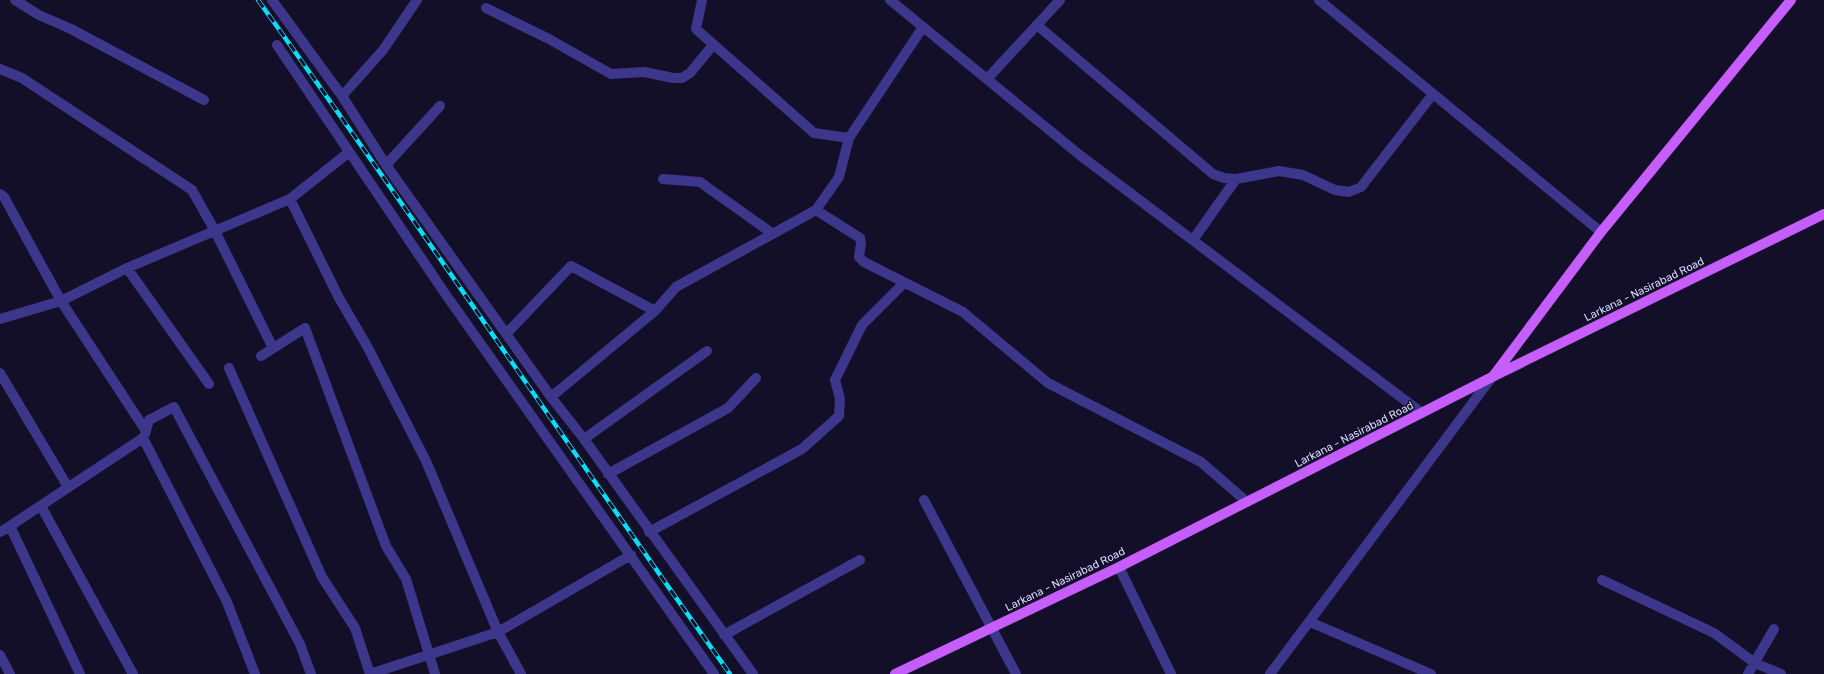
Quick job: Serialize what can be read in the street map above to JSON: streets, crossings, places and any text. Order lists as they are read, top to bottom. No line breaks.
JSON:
{"streets":{"main road":["Larkana - Nasirabad Road"]}}
